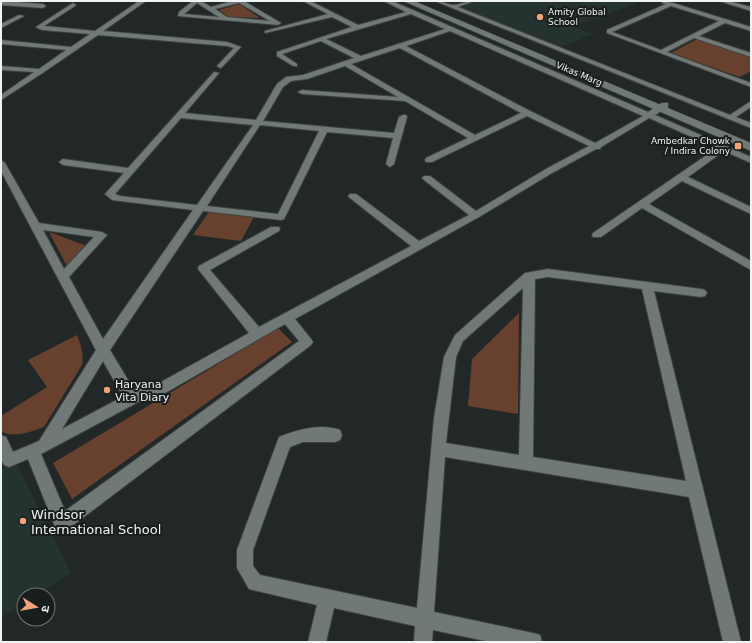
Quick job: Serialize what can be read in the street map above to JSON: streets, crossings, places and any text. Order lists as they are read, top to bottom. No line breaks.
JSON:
{"streets":{"main road":["Vikas Marg"]},"places":{"other":["Amity Global School","Haryana Vita Diary","Windsor International School"],"transit":["Ambedkar Chowk / Indira Colony"]},"north":"right"}
